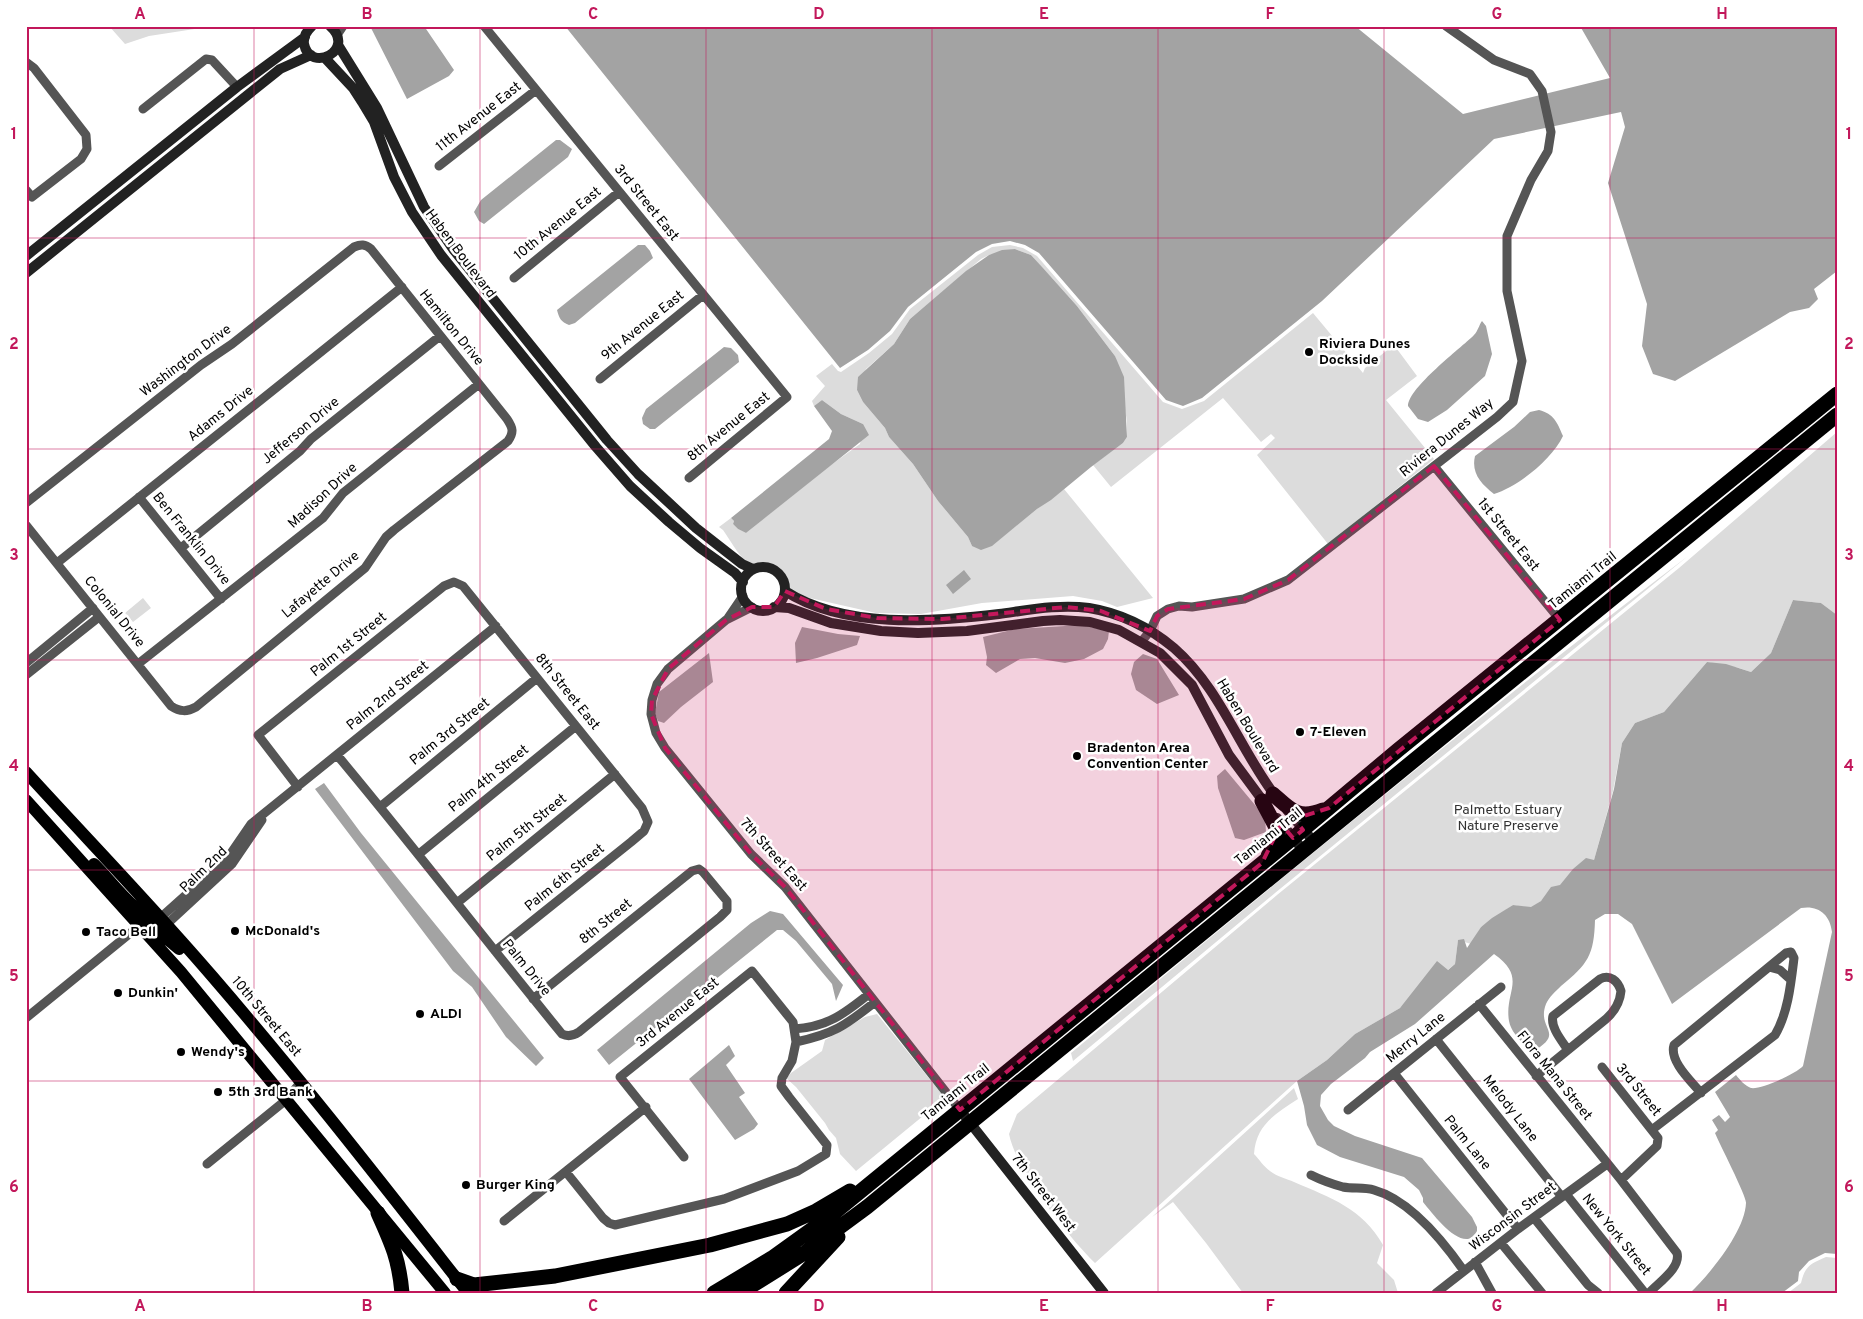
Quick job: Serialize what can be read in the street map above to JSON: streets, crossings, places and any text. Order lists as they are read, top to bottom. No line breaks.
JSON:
{"streets":{"highway":["Tamiami Trail"],"main road":["10th Street East"],"street":["11th Avenue East","3rd Street East","10th Avenue East","Haben Boulevard","9th Avenue East","Hamilton Drive","Washington Drive","Adams Drive","8th Avenue East","Jefferson Drive","Riviera Dunes Way","Madison Drive","1st Street East","Ben Franklin Drive","Lafayette Drive","Colonial Drive","Palm 1st Street","8th Street East","Palm 2nd Street","Palm 3rd Street","Palm 4th Street","Palm 5th Street","7th Street East","Palm 2nd","Palm 6th Street","8th Street","Palm Drive","3rd Avenue East","Merry Lane","Flora Mana Street","3rd Street","Melody Lane","Palm Lane","7th Street West","Wisconsin Street","New York Street"]},"crossings":[["11th Avenue East","3rd Street East"],["3rd Street East","10th Avenue East"],["3rd Street East","9th Avenue East"],["3rd Street East","8th Avenue East"],["Haben Boulevard","Riviera Dunes Way"],["Haben Boulevard","Tamiami Trail"],["Haben Boulevard","7th Street East"],["Hamilton Drive","Washington Drive"],["Hamilton Drive","Adams Drive"],["Hamilton Drive","Jefferson Drive"],["Hamilton Drive","Madison Drive"],["Hamilton Drive","Lafayette Drive"],["Adams Drive","Ben Franklin Drive"],["Adams Drive","Colonial Drive"],["Jefferson Drive","Ben Franklin Drive"],["Riviera Dunes Way","1st Street East"],["Madison Drive","Ben Franklin Drive"],["Madison Drive","Colonial Drive"],["1st Street East","Tamiami Trail"],["Tamiami Trail","7th Street East"],["Tamiami Trail","7th Street West"],["Lafayette Drive","Colonial Drive"],["Palm 1st Street","8th Street East"],["Palm 1st Street","Palm 2nd Street"],["Palm 1st Street","Palm 2nd"],["8th Street East","Palm 2nd Street"],["8th Street East","Palm 3rd Street"],["8th Street East","Palm 4th Street"],["8th Street East","Palm 5th Street"],["8th Street East","Palm 6th Street"],["Palm 2nd Street","Palm 2nd"],["Palm 2nd Street","Palm Drive"],["Palm 3rd Street","Palm Drive"],["Palm 4th Street","Palm Drive"],["Palm 5th Street","Palm Drive"],["7th Street East","7th Street West"],["Palm 2nd","10th Street East"],["Palm 6th Street","Palm Drive"],["8th Street","Palm Drive"],["Merry Lane","Flora Mana Street"],["Merry Lane","Melody Lane"],["Merry Lane","Palm Lane"],["Flora Mana Street","Wisconsin Street"],["Melody Lane","Wisconsin Street"],["Melody Lane","New York Street"],["Palm Lane","Wisconsin Street"],["Wisconsin Street","New York Street"]],"parks":["Palmetto Estuary Nature Preserve"],"places":["Riviera Dunes Dockside","7-Eleven","Bradenton Area Convention Center","McDonald's","Taco Bell","Dunkin'","ALDI","Wendy's","5th 3rd Bank","Burger King"],"grid":{"columns":["A","B","C","D","E","F","G","H"],"rows":["1","2","3","4","5","6"]}}
